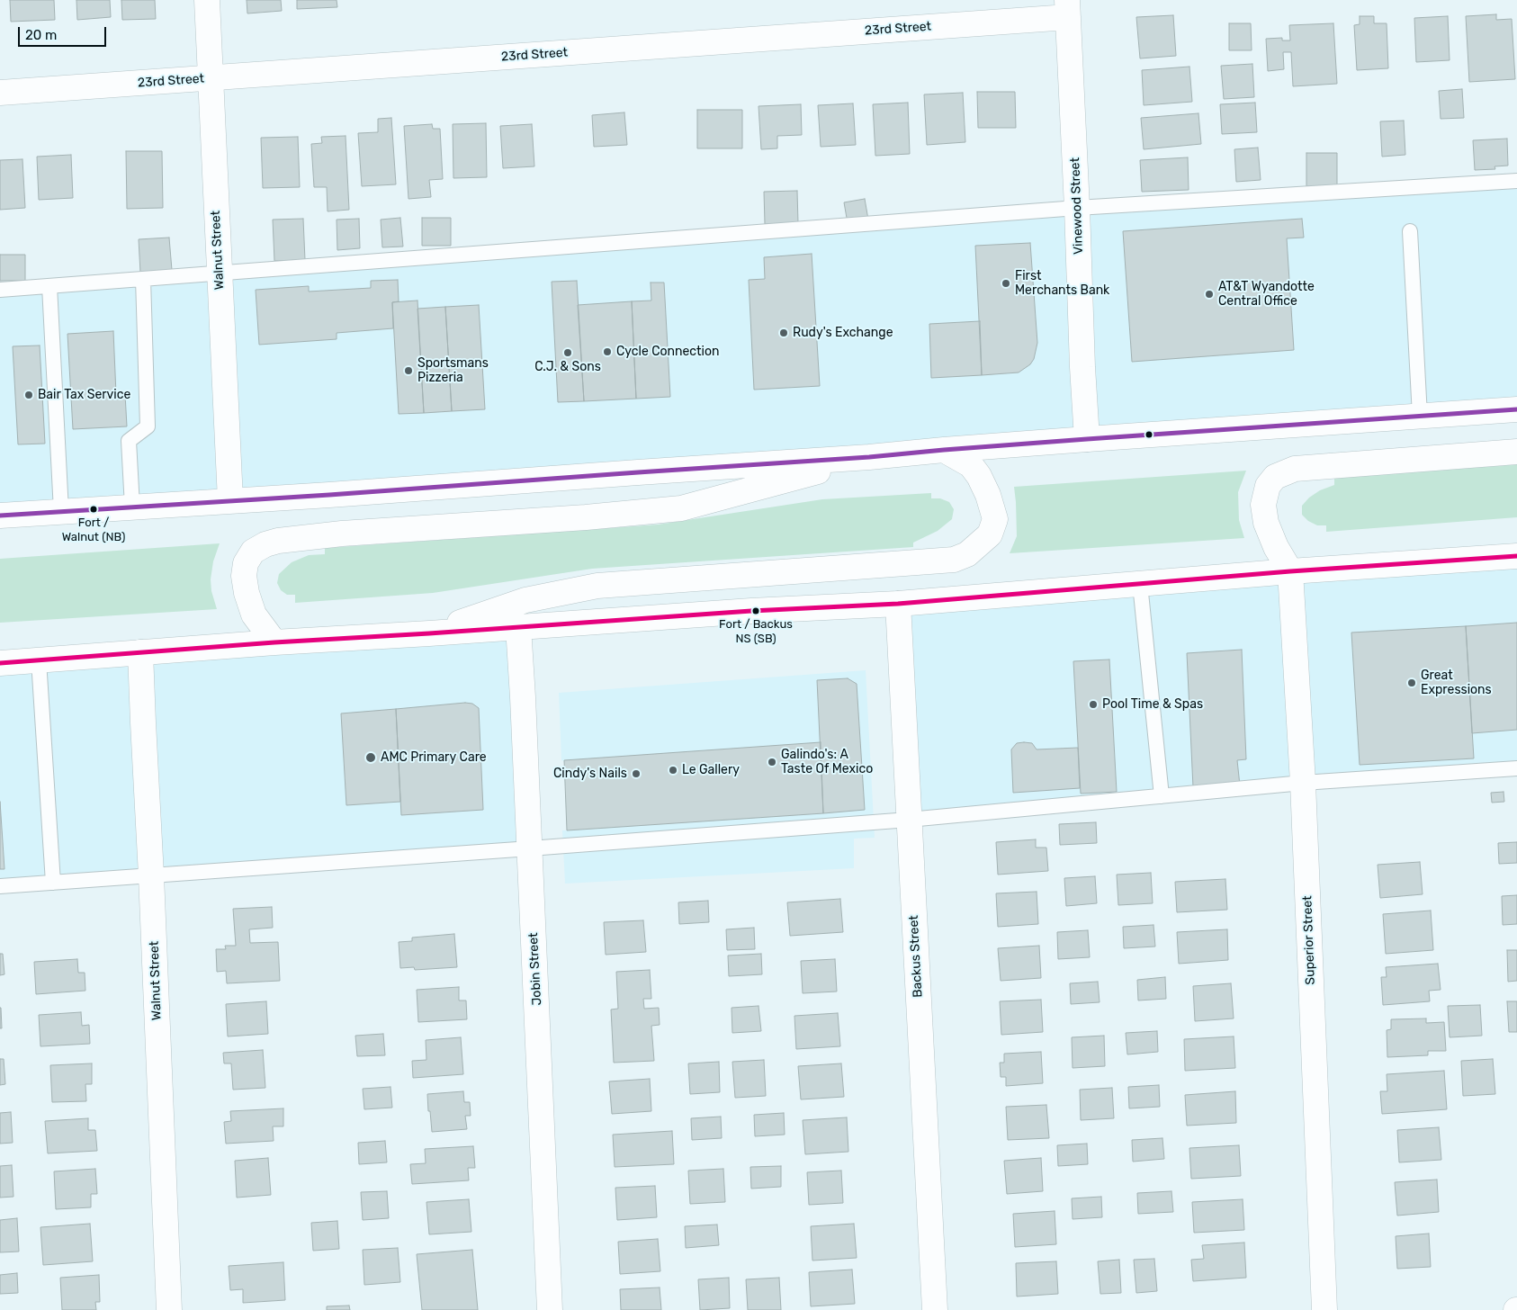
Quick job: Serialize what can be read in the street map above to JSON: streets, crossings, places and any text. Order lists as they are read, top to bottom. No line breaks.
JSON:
{"streets":{"main road":["23rd Street","Vinewood Street","Walnut Street","Superior Street","Backus Street","Jobin Street"]},"crossings":[["23rd Street","Vinewood Street"],["23rd Street","Walnut Street"]],"places":["First Merchants Bank","AT&T Wyandotte Central Office","Rudy's Exchange","Cycle Connection","C.J. & Sons","Sportsmans Pizzeria","Bair Tax Service","Fort / Walnut (NB)","Fort / Backus NS (SB)","Great Expressions","Pool Time & Spas","AMC Primary Care","Galindo's: A Taste Of Mexico","Le Gallery","Cindy's Nails"],"scale_bar":"20 m"}
